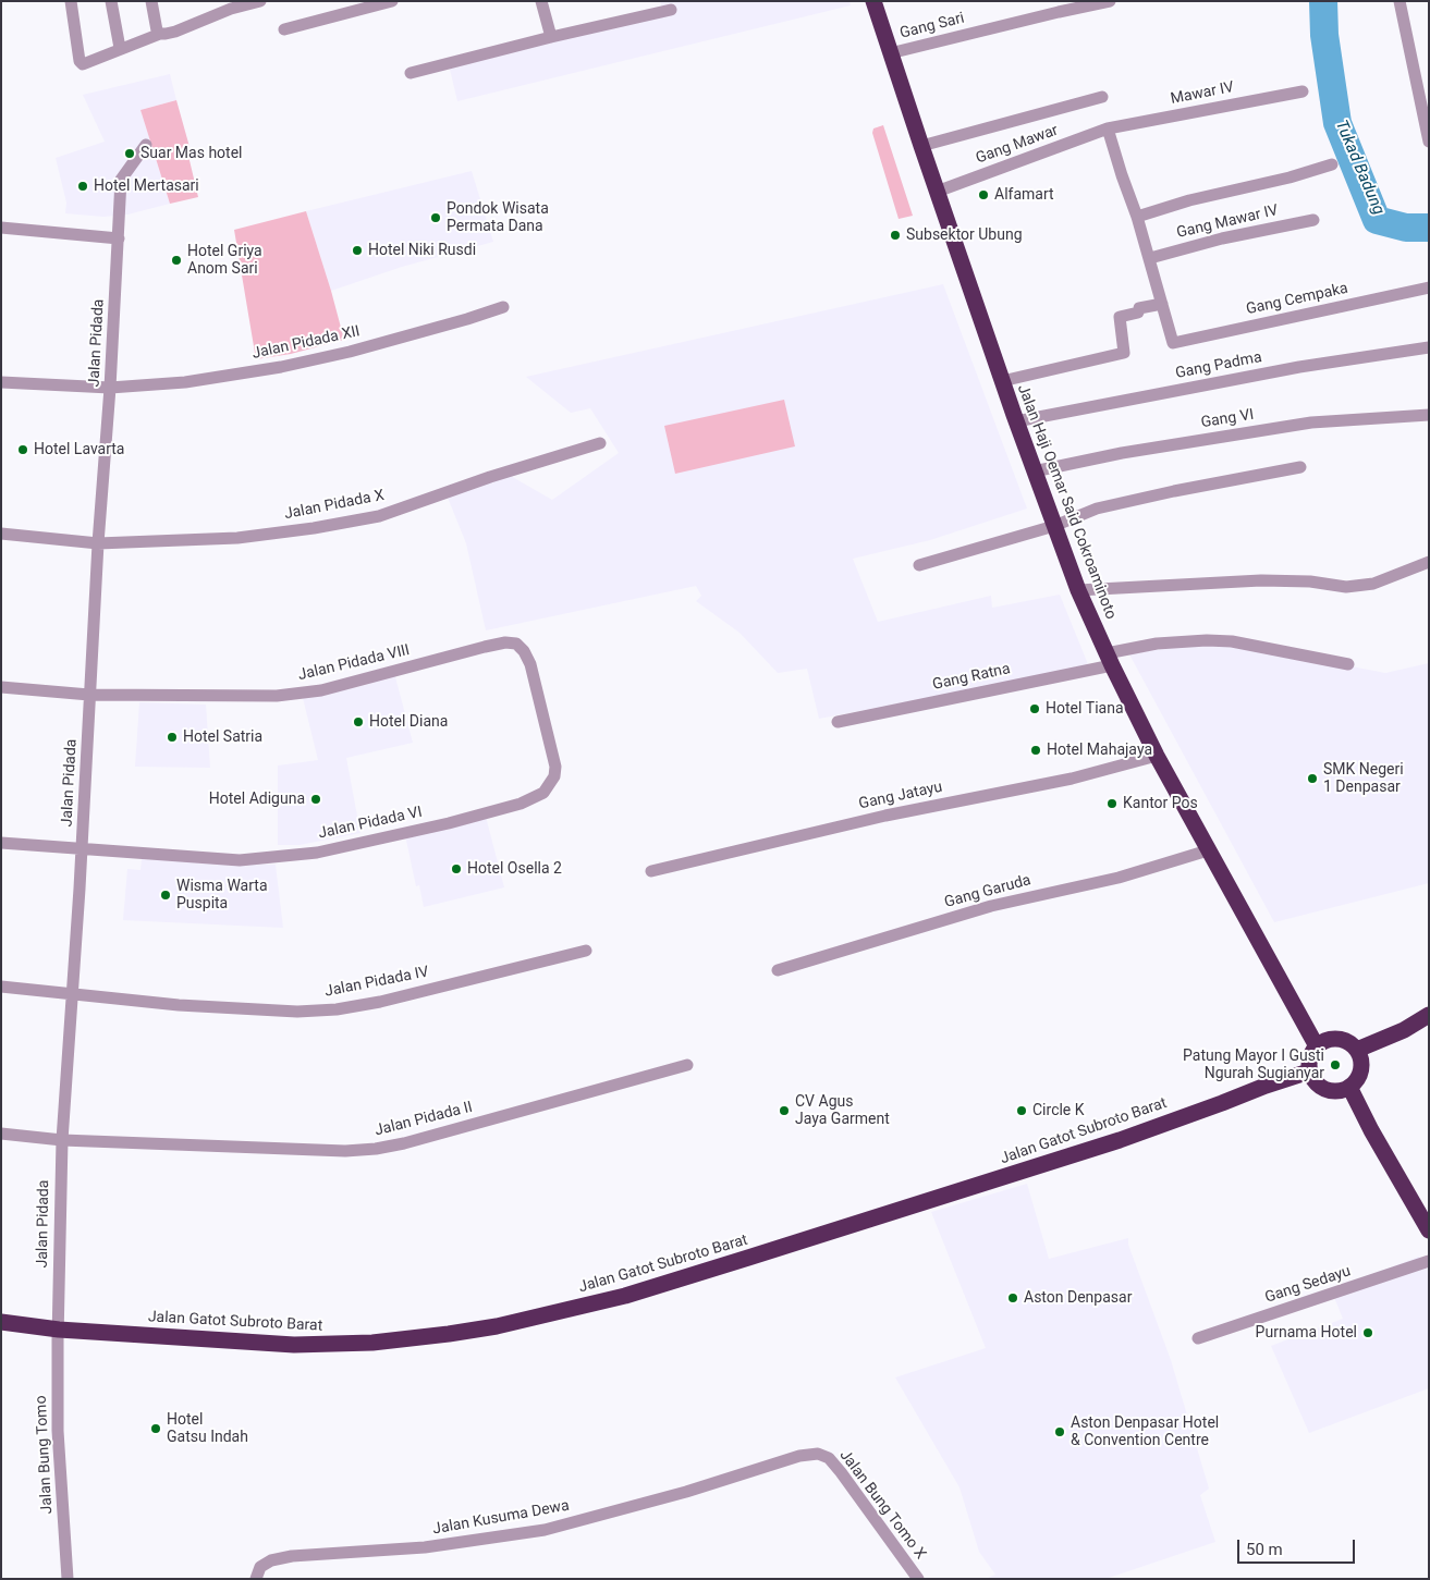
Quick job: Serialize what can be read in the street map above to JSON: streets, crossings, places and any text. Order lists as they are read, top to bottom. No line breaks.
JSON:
{"streets":{"highway":["Jalan Haji Oemar Said Cokroaminoto","Jalan Gatot Subroto Barat"],"street":["Gang Sari","Mawar IV","Gang Mawar","Gang Mawar IV","Gang Cempaka","Jalan Pidada","Jalan Pidada XII","Gang Padma","Gang VI","Jalan Pidada X","Jalan Pidada VIII","Gang Ratna","Gang Jatayu","Jalan Pidada VI","Gang Garuda","Jalan Pidada IV","Jalan Pidada II","Gang Sedayu","Jalan Bung Tomo","Jalan Bung Tomo X","Jalan Kusuma Dewa"]},"crossings":[["Gang Sari","Jalan Haji Oemar Said Cokroaminoto"],["Mawar IV","Gang Mawar"],["Gang Mawar","Jalan Haji Oemar Said Cokroaminoto"],["Jalan Pidada","Jalan Pidada XII"],["Jalan Pidada","Jalan Pidada X"],["Jalan Pidada","Jalan Pidada VIII"],["Jalan Pidada","Jalan Pidada VI"],["Jalan Pidada","Jalan Pidada IV"],["Jalan Pidada","Jalan Pidada II"],["Jalan Pidada","Jalan Gatot Subroto Barat"],["Jalan Pidada","Jalan Bung Tomo"],["Gang Padma","Jalan Haji Oemar Said Cokroaminoto"],["Gang VI","Jalan Haji Oemar Said Cokroaminoto"],["Jalan Haji Oemar Said Cokroaminoto","Gang Ratna"],["Jalan Haji Oemar Said Cokroaminoto","Gang Jatayu"],["Jalan Haji Oemar Said Cokroaminoto","Gang Garuda"],["Jalan Haji Oemar Said Cokroaminoto","Jalan Gatot Subroto Barat"],["Jalan Pidada VIII","Jalan Pidada VI"],["Jalan Gatot Subroto Barat","Jalan Bung Tomo"],["Jalan Bung Tomo X","Jalan Kusuma Dewa"]],"water":["Tukad Badung"],"places":["Suar Mas hotel","Hotel Mertasari","Alfamart","Pondok Wisata Permata Dana","Subsektor Ubung","Hotel Niki Rusdi","Hotel Griya Anom Sari","Hotel Lavarta","Hotel Tiana","Hotel Diana","Hotel Satria","Hotel Mahajaya","SMK Negeri 1 Denpasar","Hotel Adiguna","Kantor Pos","Hotel Osella 2","Wisma Warta Puspita","Patung Mayor I Gusti Ngurah Sugianyar","CV Agus Jaya Garment","Circle K","Aston Denpasar","Purnama Hotel","Hotel Gatsu Indah","Aston Denpasar Hotel & Convention Centre"],"scale_bar":"50 m"}
